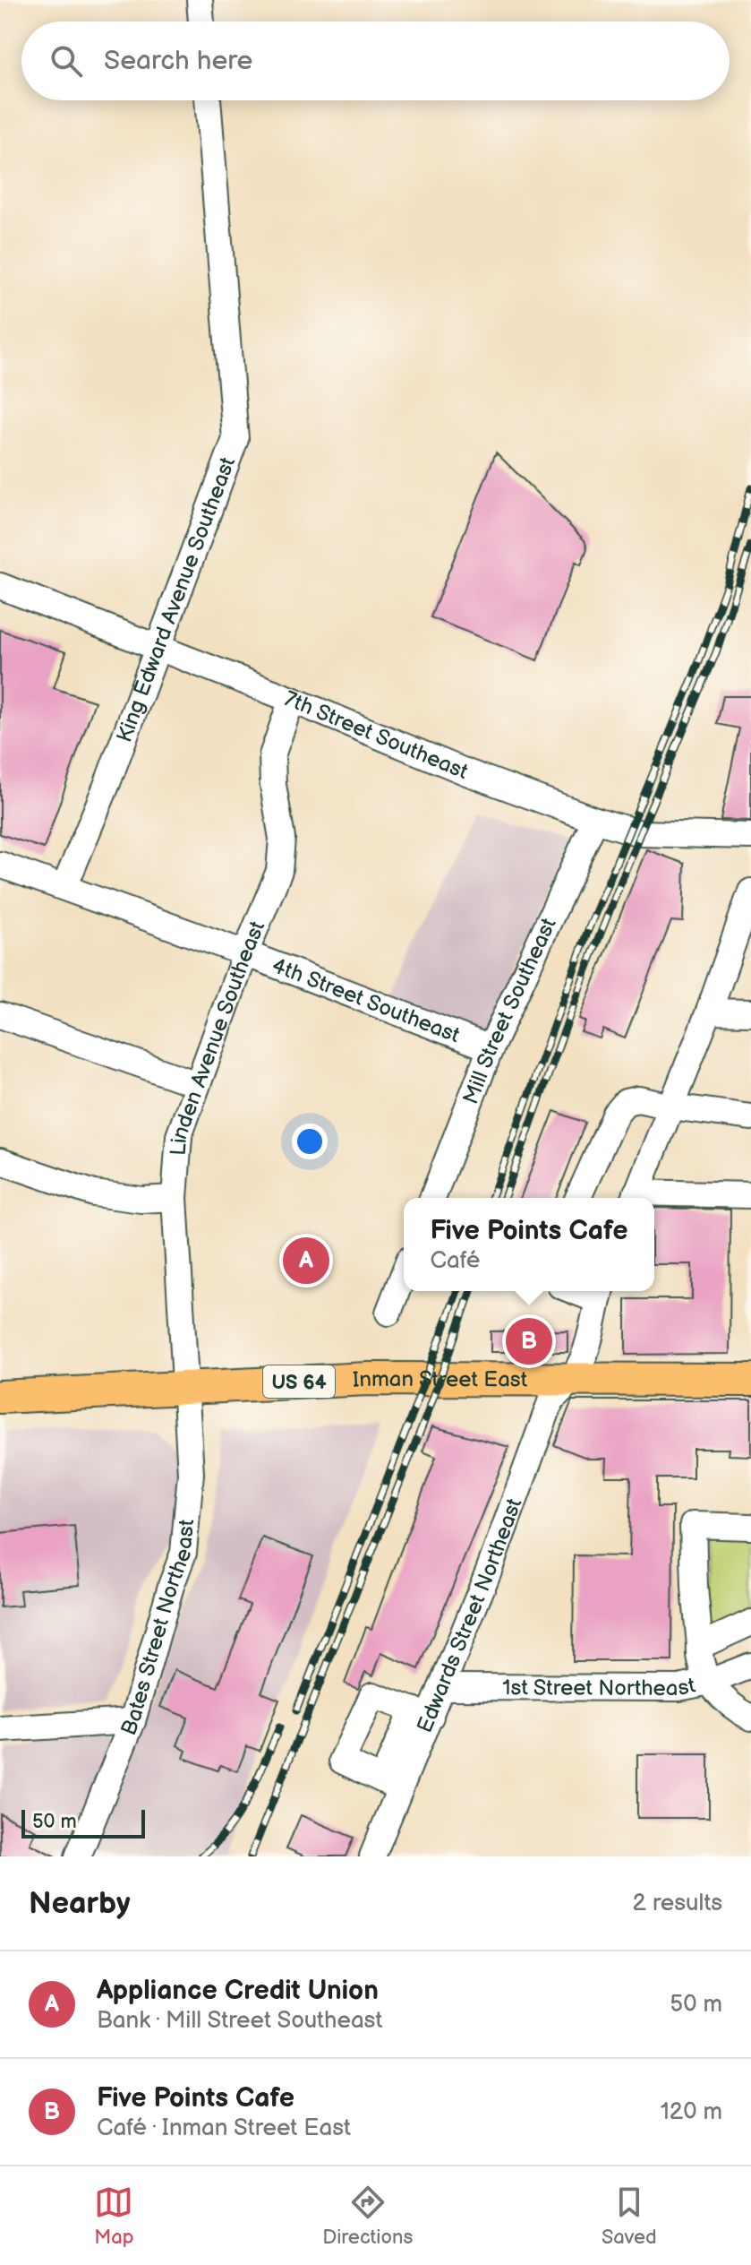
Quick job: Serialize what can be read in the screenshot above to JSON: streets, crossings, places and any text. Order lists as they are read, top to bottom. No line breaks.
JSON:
{"streets":{"main road":["Inman Street East","US 64"],"street":["King Edward Avenue Southeast","7th Street Southeast","4th Street Southeast","Mill Street Southeast","Linden Avenue Southeast","Edwards Street Northeast","Bates Street Northeast","1st Street Northeast"]},"crossings":[["King Edward Avenue Southeast","7th Street Southeast"],["King Edward Avenue Southeast","4th Street Southeast"],["7th Street Southeast","Mill Street Southeast"],["7th Street Southeast","Linden Avenue Southeast"],["4th Street Southeast","Mill Street Southeast"],["4th Street Southeast","Linden Avenue Southeast"],["Linden Avenue Southeast","Inman Street East"],["Linden Avenue Southeast","Bates Street Northeast"],["Inman Street East","Edwards Street Northeast"],["Inman Street East","Bates Street Northeast"],["Edwards Street Northeast","1st Street Northeast"]],"scale_bar":"50 m","page":{"search":"Search here","popup":["Five Points Cafe","Café"],"pins":["A","B"],"scale":"50 m","heading":["Nearby","2 results"],"list":[{"mark":"A","name":"Appliance Credit Union","note":"Bank · Mill Street Southeast","value":"50 m"},{"mark":"B","name":"Five Points Cafe","note":"Café · Inman Street East","value":"120 m"}],"nav":["Map","Directions","Saved"]}}
